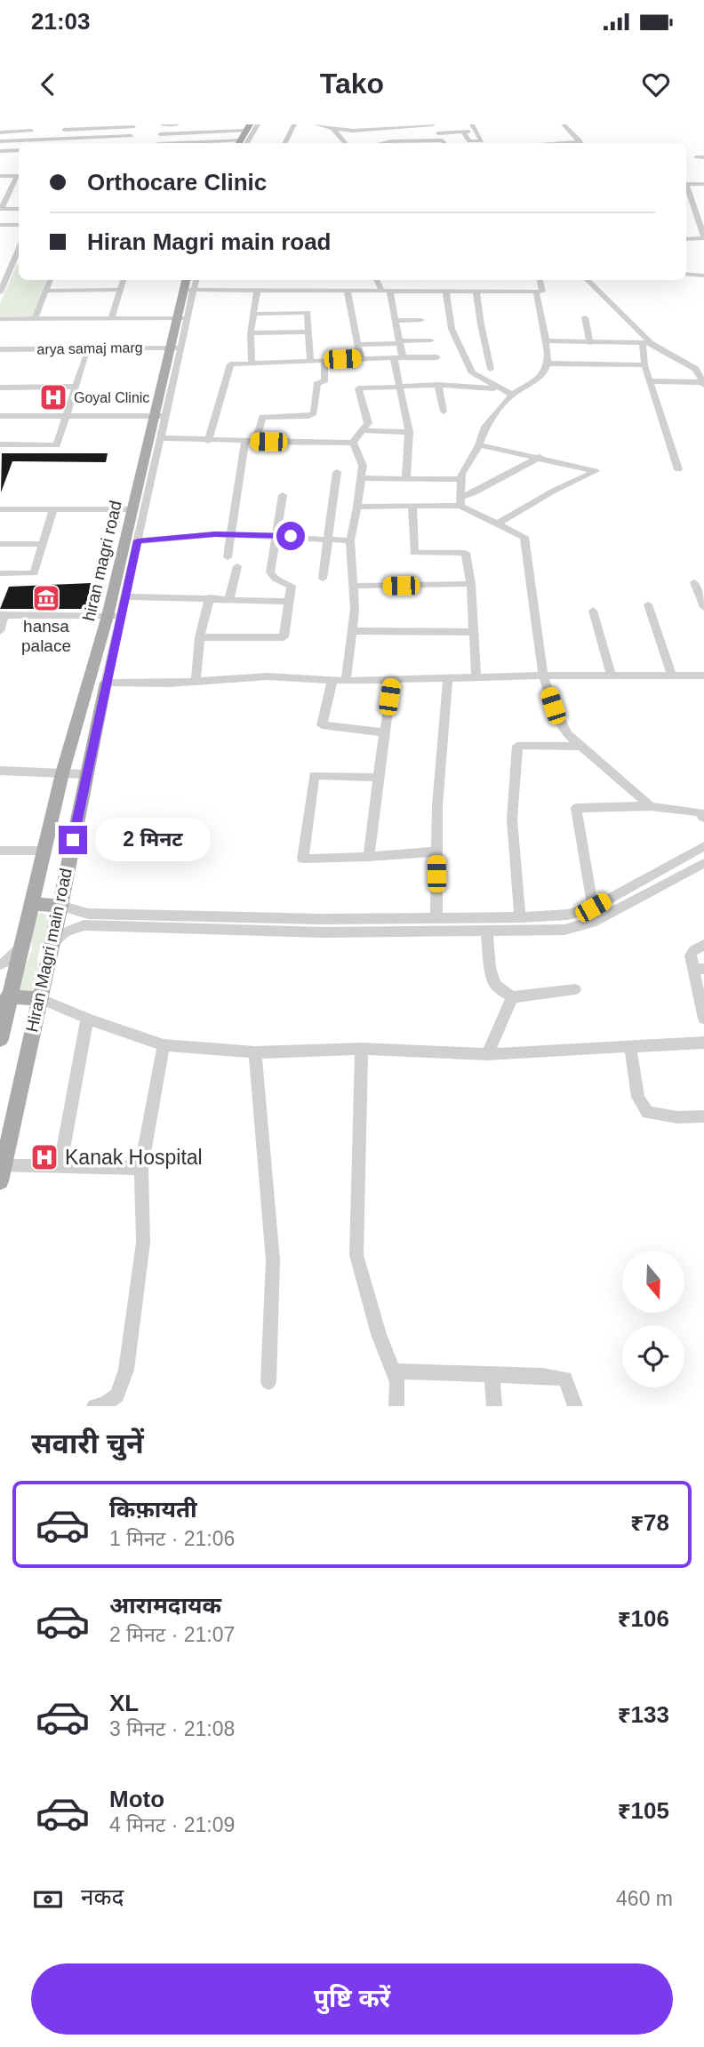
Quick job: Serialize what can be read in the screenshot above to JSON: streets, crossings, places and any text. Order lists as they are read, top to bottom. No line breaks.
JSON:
{"streets":{"main road":["hiran magri road","Hiran Magri main road"],"street":["arya samaj marg"]},"crossings":[["arya samaj marg","hiran magri road"],["hiran magri road","Hiran Magri main road"]],"places":{"hospital":["Goyal Clinic","Kanak Hospital"],"museum":["hansa palace"]},"north":"bottom","page":{"status":"21:03","header":"Tako","banner":["Orthocare Clinic","Hiran Magri main road"],"bubble":"2 मिनट","heading":"सवारी चुनें","list":[{"name":"किफ़ायती","note":"1 मिनट · 21:06","value":"₹78"},{"name":"आरामदायक","note":"2 मिनट · 21:07","value":"₹106"},{"name":"XL","note":"3 मिनट · 21:08","value":"₹133"},{"name":"Moto","note":"4 मिनट · 21:09","value":"₹105"}],"pay":["नकद","460 m"],"buttons":"पुष्टि करें"}}
